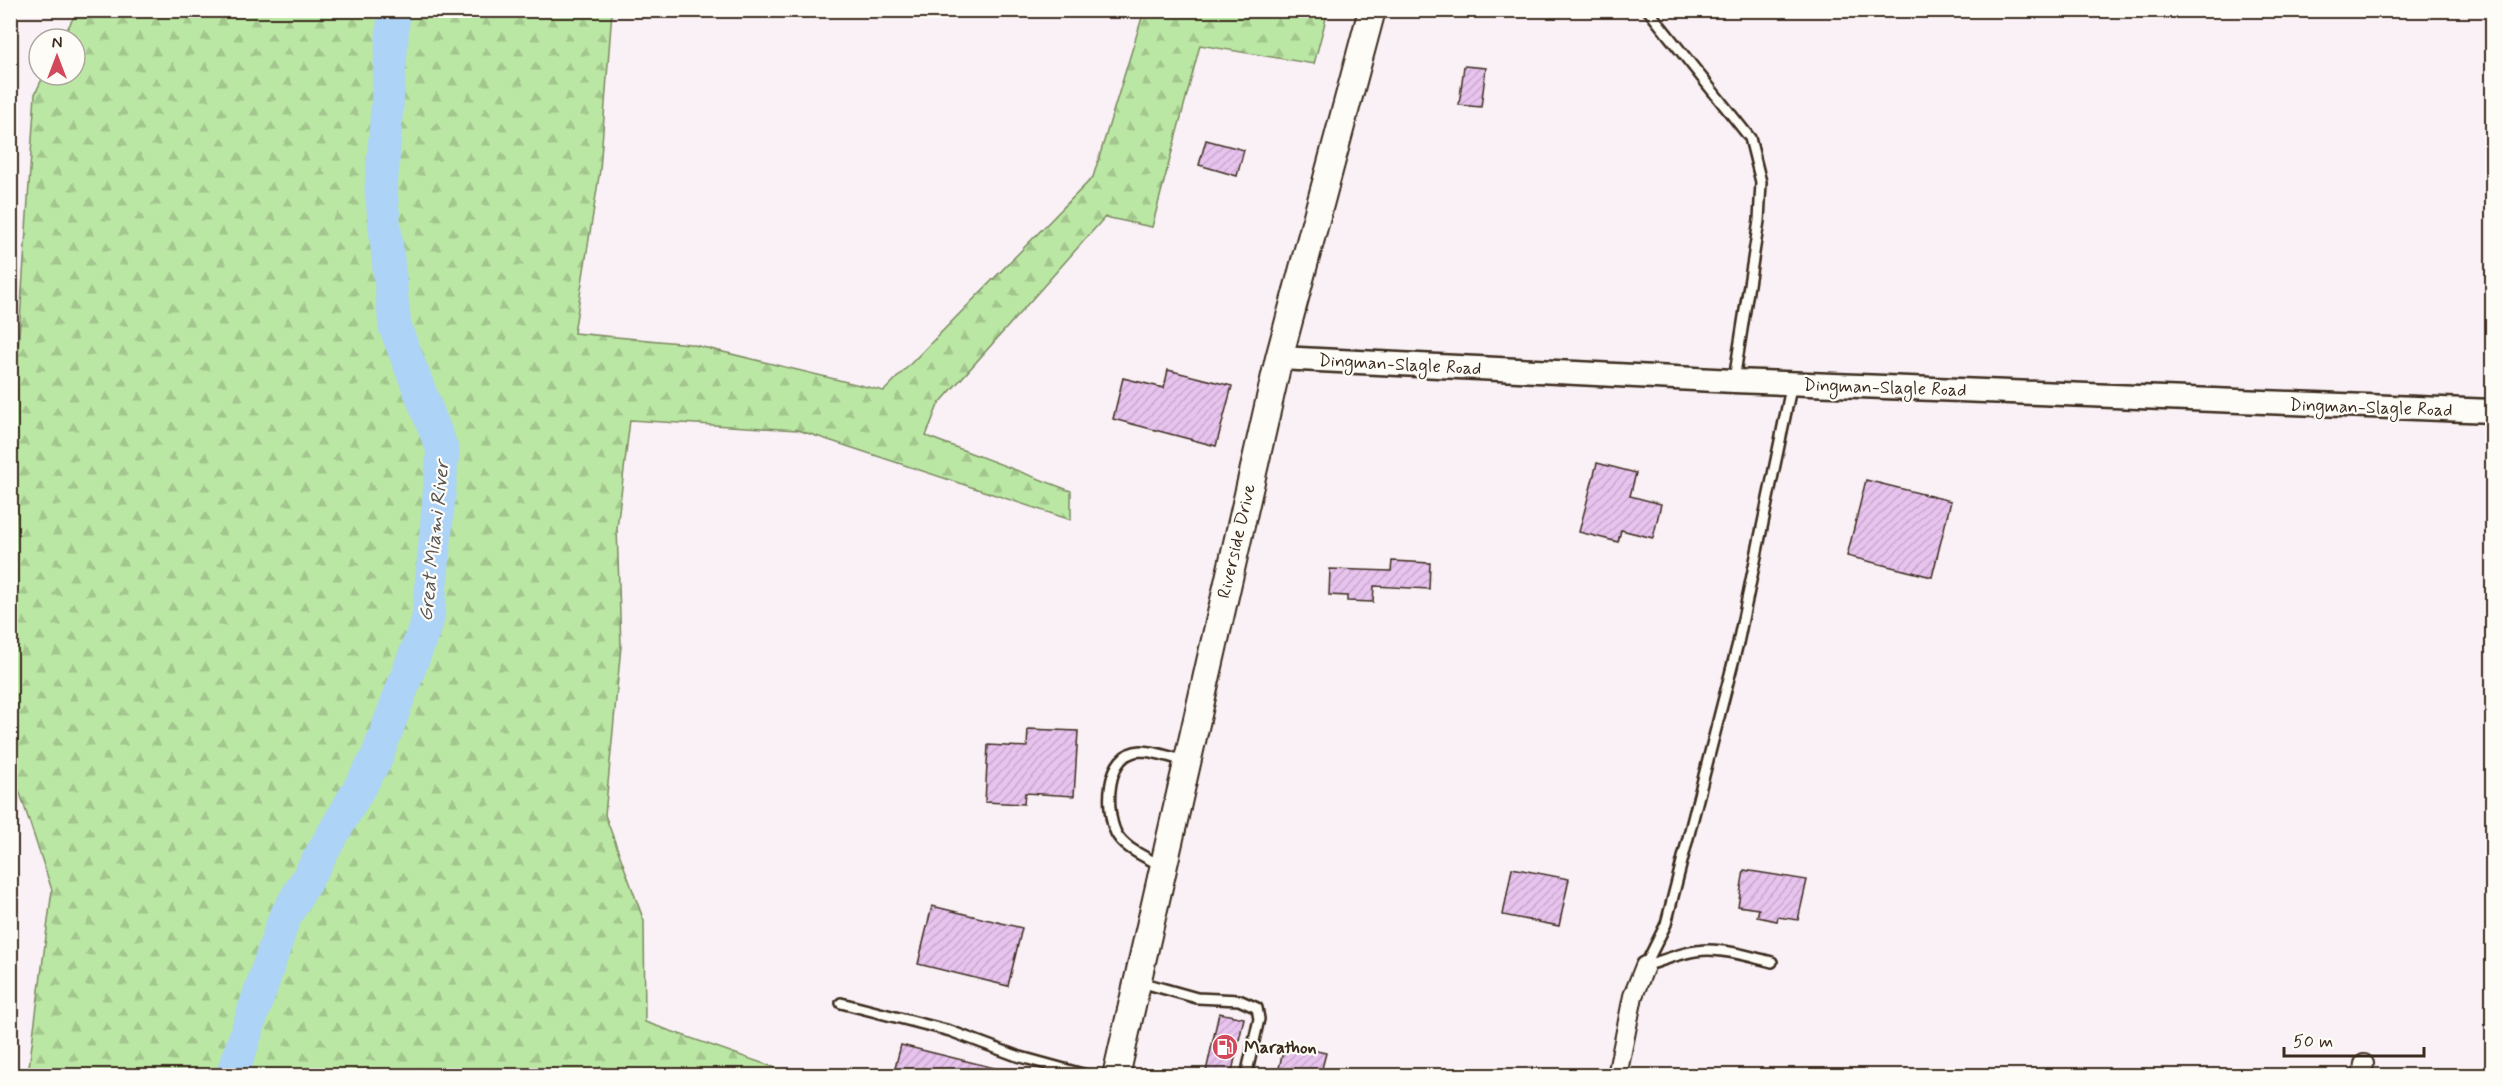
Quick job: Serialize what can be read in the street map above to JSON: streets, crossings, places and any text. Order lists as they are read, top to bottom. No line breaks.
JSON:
{"streets":{"main road":["Riverside Drive"],"street":["Dingman-Slagle Road"]},"crossings":[["Dingman-Slagle Road","Riverside Drive"]],"water":["Great Miami River"],"places":{"fuel station":["Marathon"]},"scale_bar":"50 m","north":"top"}
